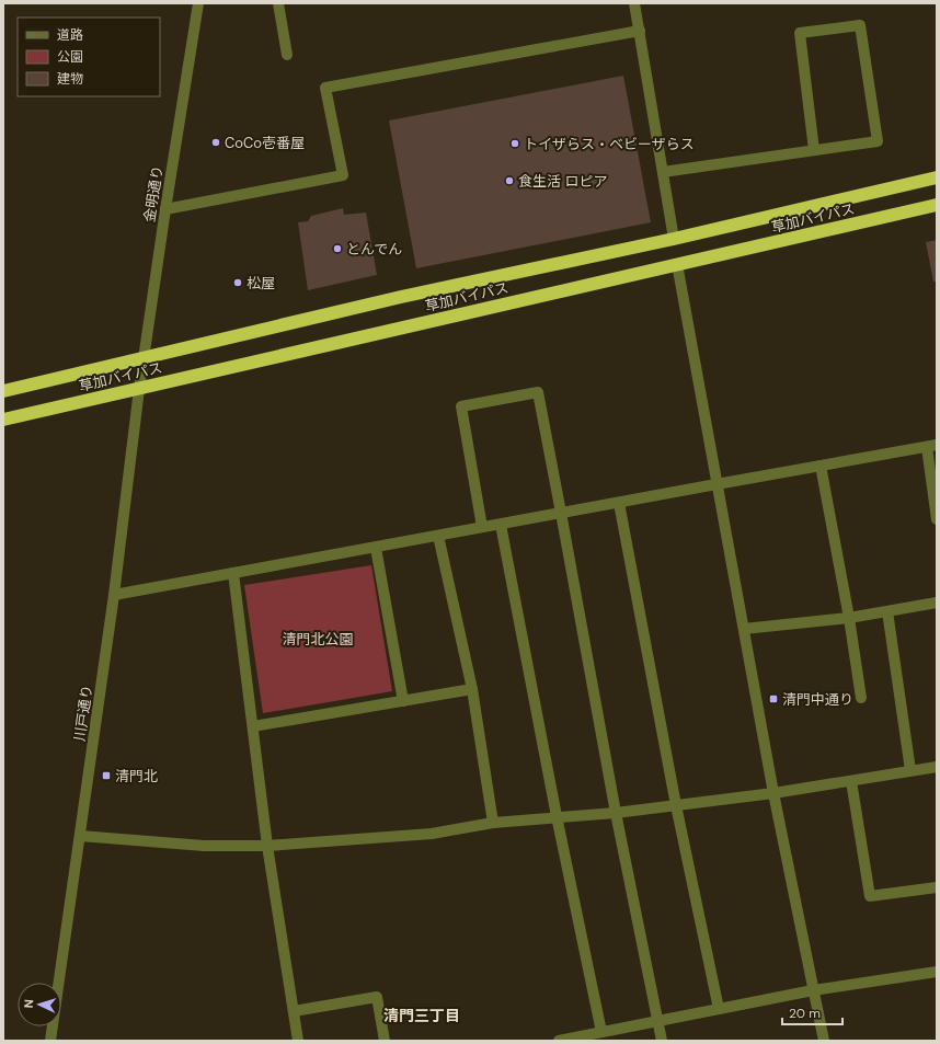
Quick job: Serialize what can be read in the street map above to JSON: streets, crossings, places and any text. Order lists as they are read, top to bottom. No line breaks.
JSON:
{"streets":{"highway":["草加バイパス"],"street":["金明通り","川戸通り"]},"crossings":[["金明通り","草加バイパス"],["金明通り","川戸通り"],["草加バイパス","川戸通り"]],"districts":["清門三丁目"],"parks":["清門北公園"],"places":{"other":["CoCo壱番屋","トイザらス・ベビーザらス","食生活 ロピア","とんでん","松屋"],"transit":["清門中通り","清門北"]},"legend":["道路","公園","建物"],"scale_bar":"20 m","north":"left"}
